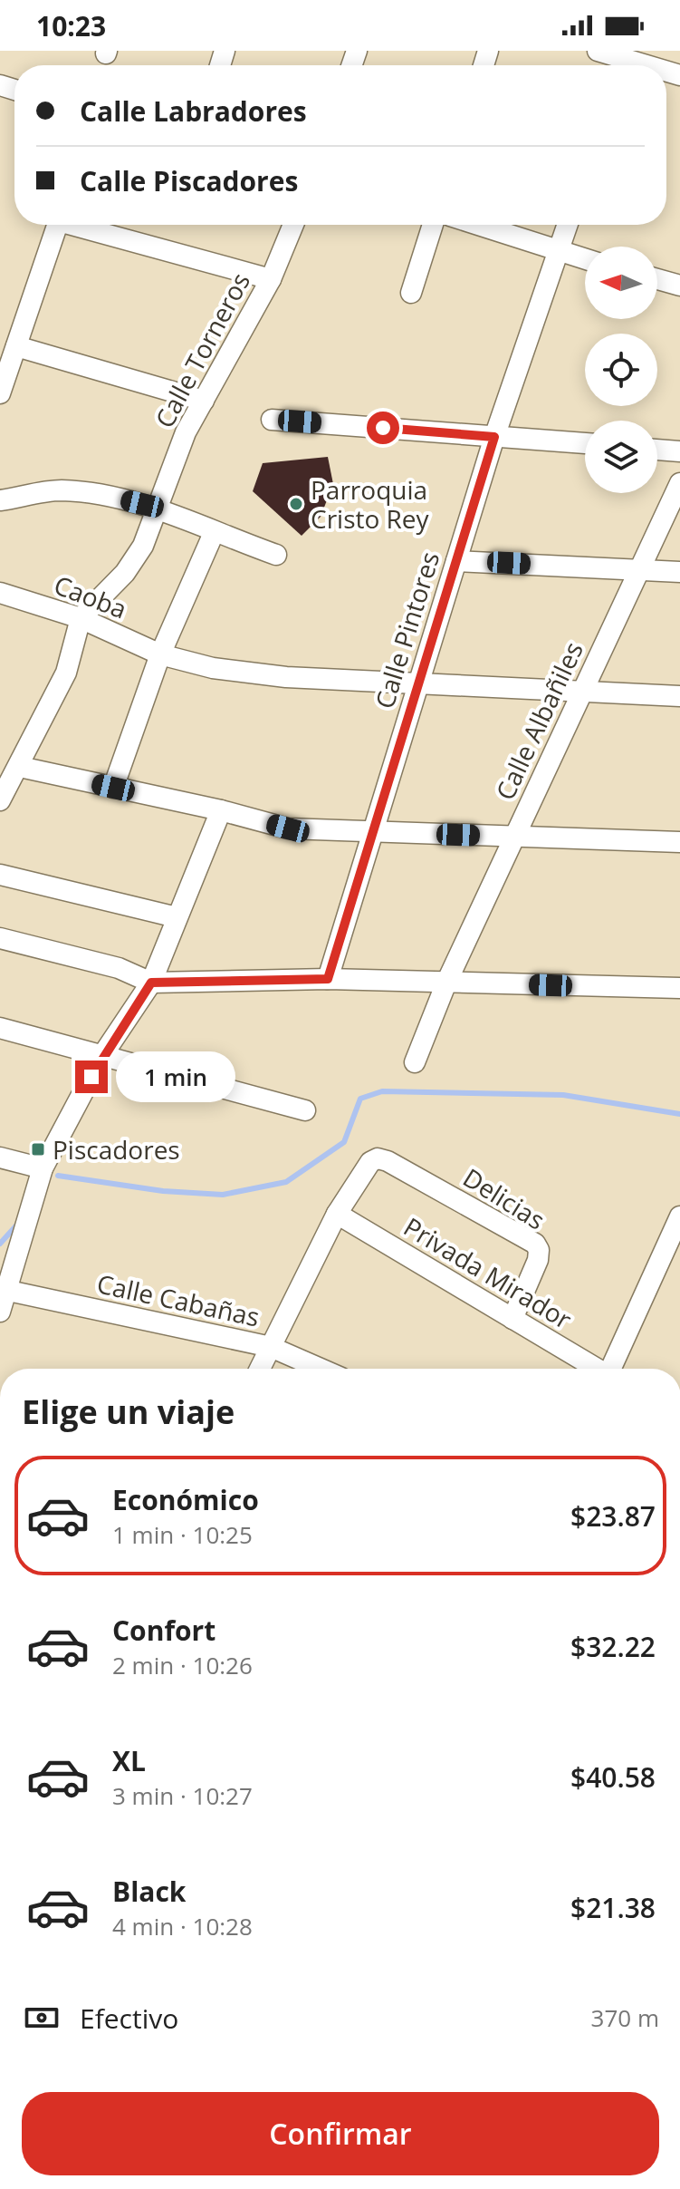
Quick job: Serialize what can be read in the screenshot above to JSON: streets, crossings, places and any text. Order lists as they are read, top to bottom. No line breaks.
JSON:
{"streets":{"street":["Calle Torneros","Caoba","Calle Pintores","Calle Albañiles","Delicias","Privada Mirador","Calle Cabañas"]},"crossings":[["Calle Torneros","Caoba"],["Caoba","Calle Pintores"],["Caoba","Calle Albañiles"],["Delicias","Privada Mirador"]],"places":{"other":["Parroquia Cristo Rey"],"transit":["Piscadores"]},"north":"left","page":{"status":"10:23","banner":["Calle Labradores","Calle Piscadores"],"bubble":"1 min","heading":"Elige un viaje","list":[{"name":"Económico","note":"1 min · 10:25","value":"$23.87"},{"name":"Confort","note":"2 min · 10:26","value":"$32.22"},{"name":"XL","note":"3 min · 10:27","value":"$40.58"},{"name":"Black","note":"4 min · 10:28","value":"$21.38"}],"pay":["Efectivo","370 m"],"buttons":"Confirmar"}}
